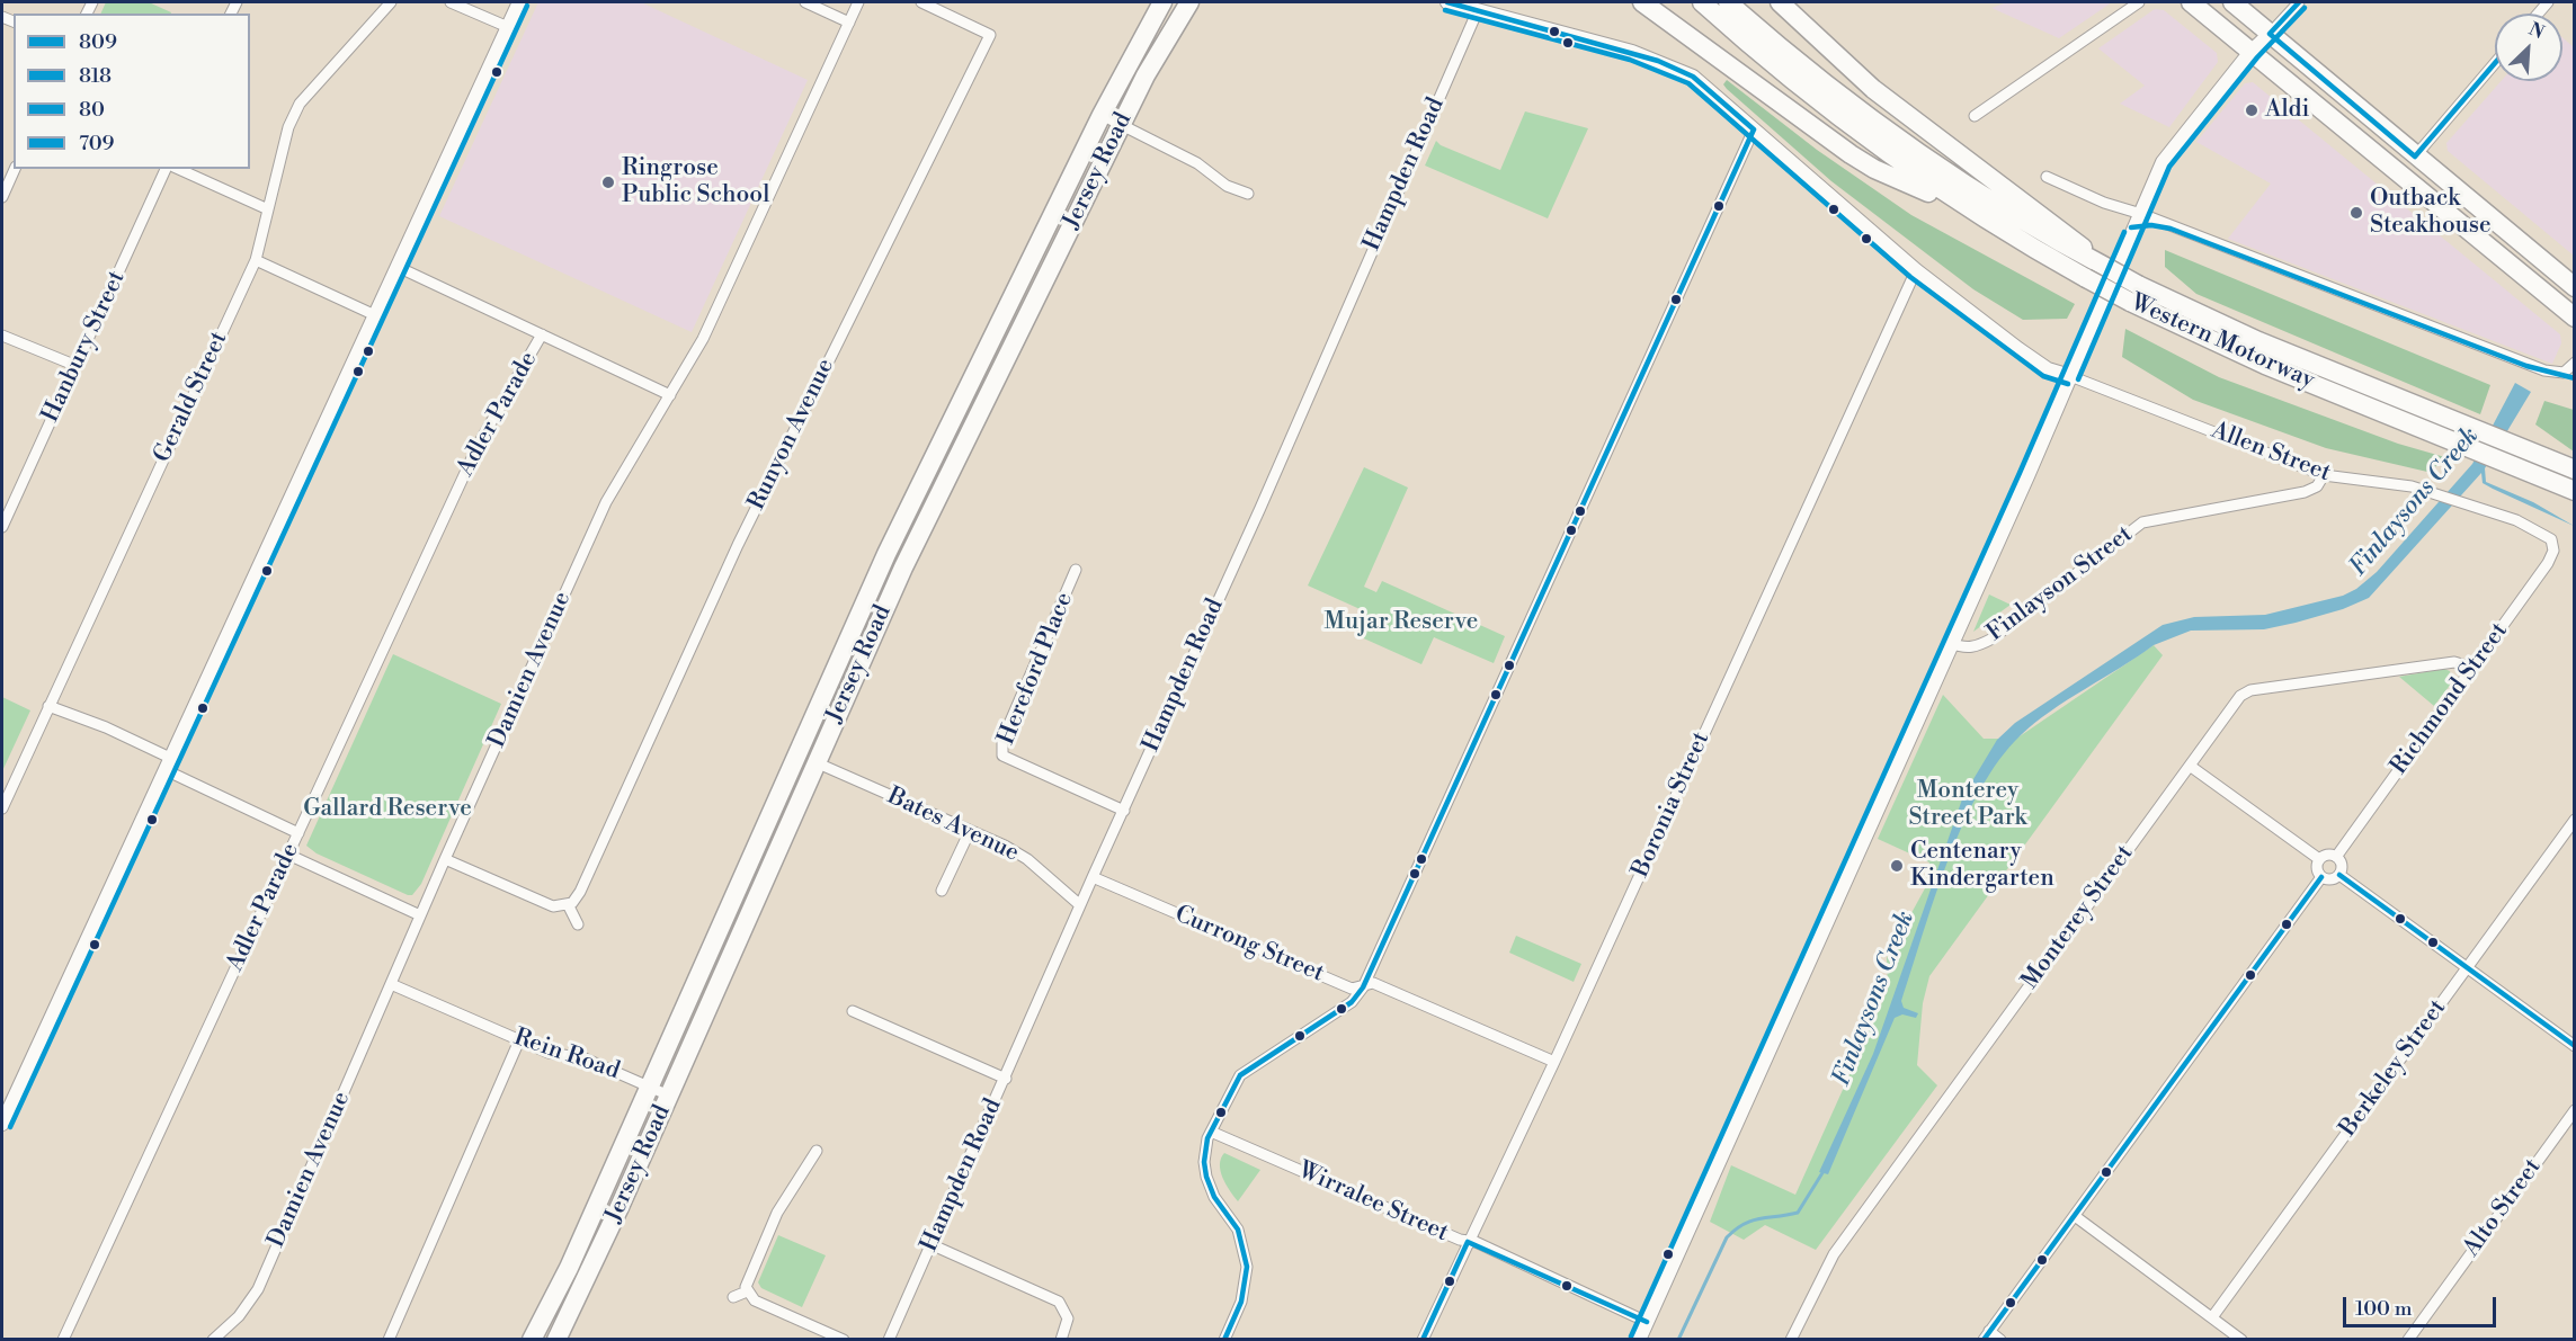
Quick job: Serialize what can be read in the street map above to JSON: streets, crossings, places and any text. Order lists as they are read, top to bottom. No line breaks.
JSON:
{"streets":{"highway":["Jersey Road","Western Motorway"],"street":["Hampden Road","Hanbury Street","Gerald Street","Adler Parade","Runyon Avenue","Allen Street","Finlayson Street","Hereford Place","Damien Avenue","Richmond Street","Boronia Street","Bates Avenue","Monterey Street","Currong Street","Rein Road","Berkeley Street","Wirralee Street","Alto Street"]},"crossings":[["Jersey Road","Bates Avenue"],["Jersey Road","Rein Road"],["Hampden Road","Hereford Place"],["Hampden Road","Bates Avenue"],["Hampden Road","Currong Street"],["Allen Street","Finlayson Street"],["Allen Street","Richmond Street"],["Damien Avenue","Rein Road"],["Richmond Street","Monterey Street"],["Boronia Street","Currong Street"],["Boronia Street","Wirralee Street"]],"water":["Finlaysons Creek"],"parks":["Mujar Reserve","Monterey Street Park","Gallard Reserve"],"places":["Aldi","Ringrose Public School","Outback Steakhouse","Centenary Kindergarten"],"lines":["transit line 809","transit line 709","transit line 818","transit line 80"],"legend":["809","818","80","709"],"scale_bar":"100 m","north":"top right"}
